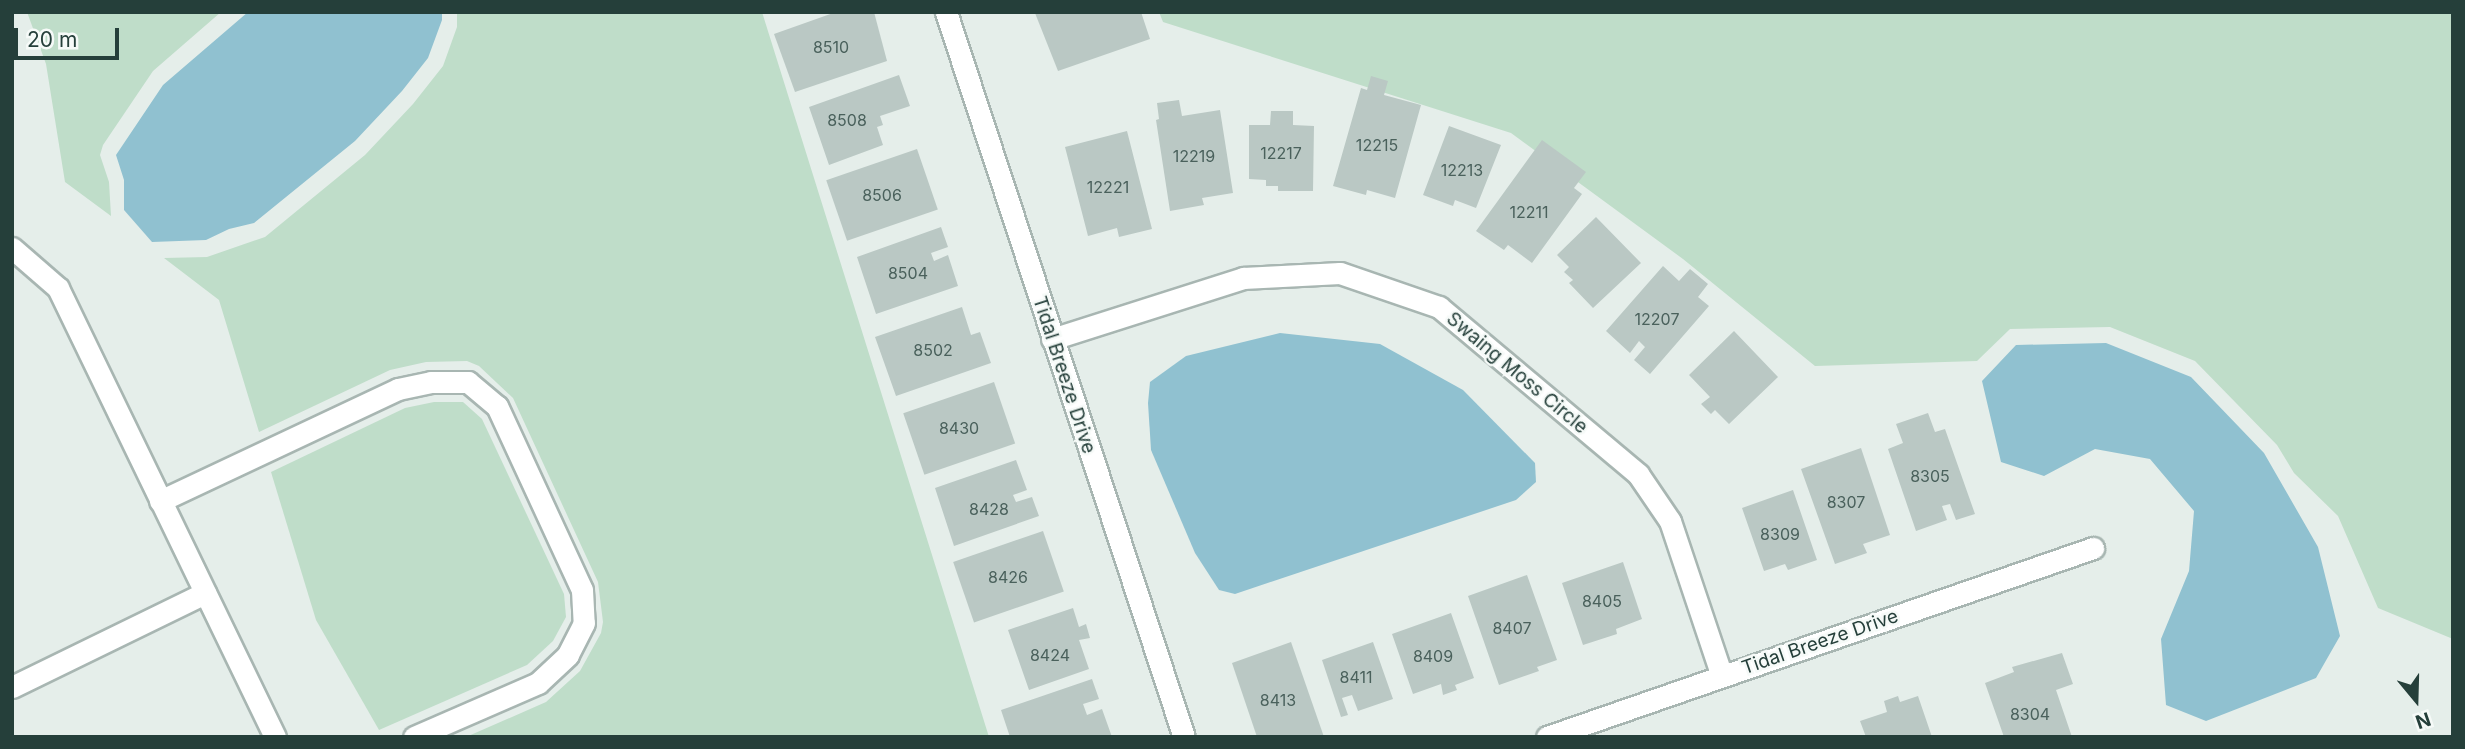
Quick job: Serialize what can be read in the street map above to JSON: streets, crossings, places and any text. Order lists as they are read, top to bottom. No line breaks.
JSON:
{"streets":{"street":["Swaing Moss Circle","Tidal Breeze Drive"]},"crossings":[["Swaing Moss Circle","Tidal Breeze Drive"]],"house_numbers":["8510","8508","12215","12217","12219","12213","12221","8506","12211","8504","12207","8502","8430","8305","8307","8428","8309","8426","8405","8407","8424","8409","8411","8413","8304"],"scale_bar":"20 m","north":"bottom"}
